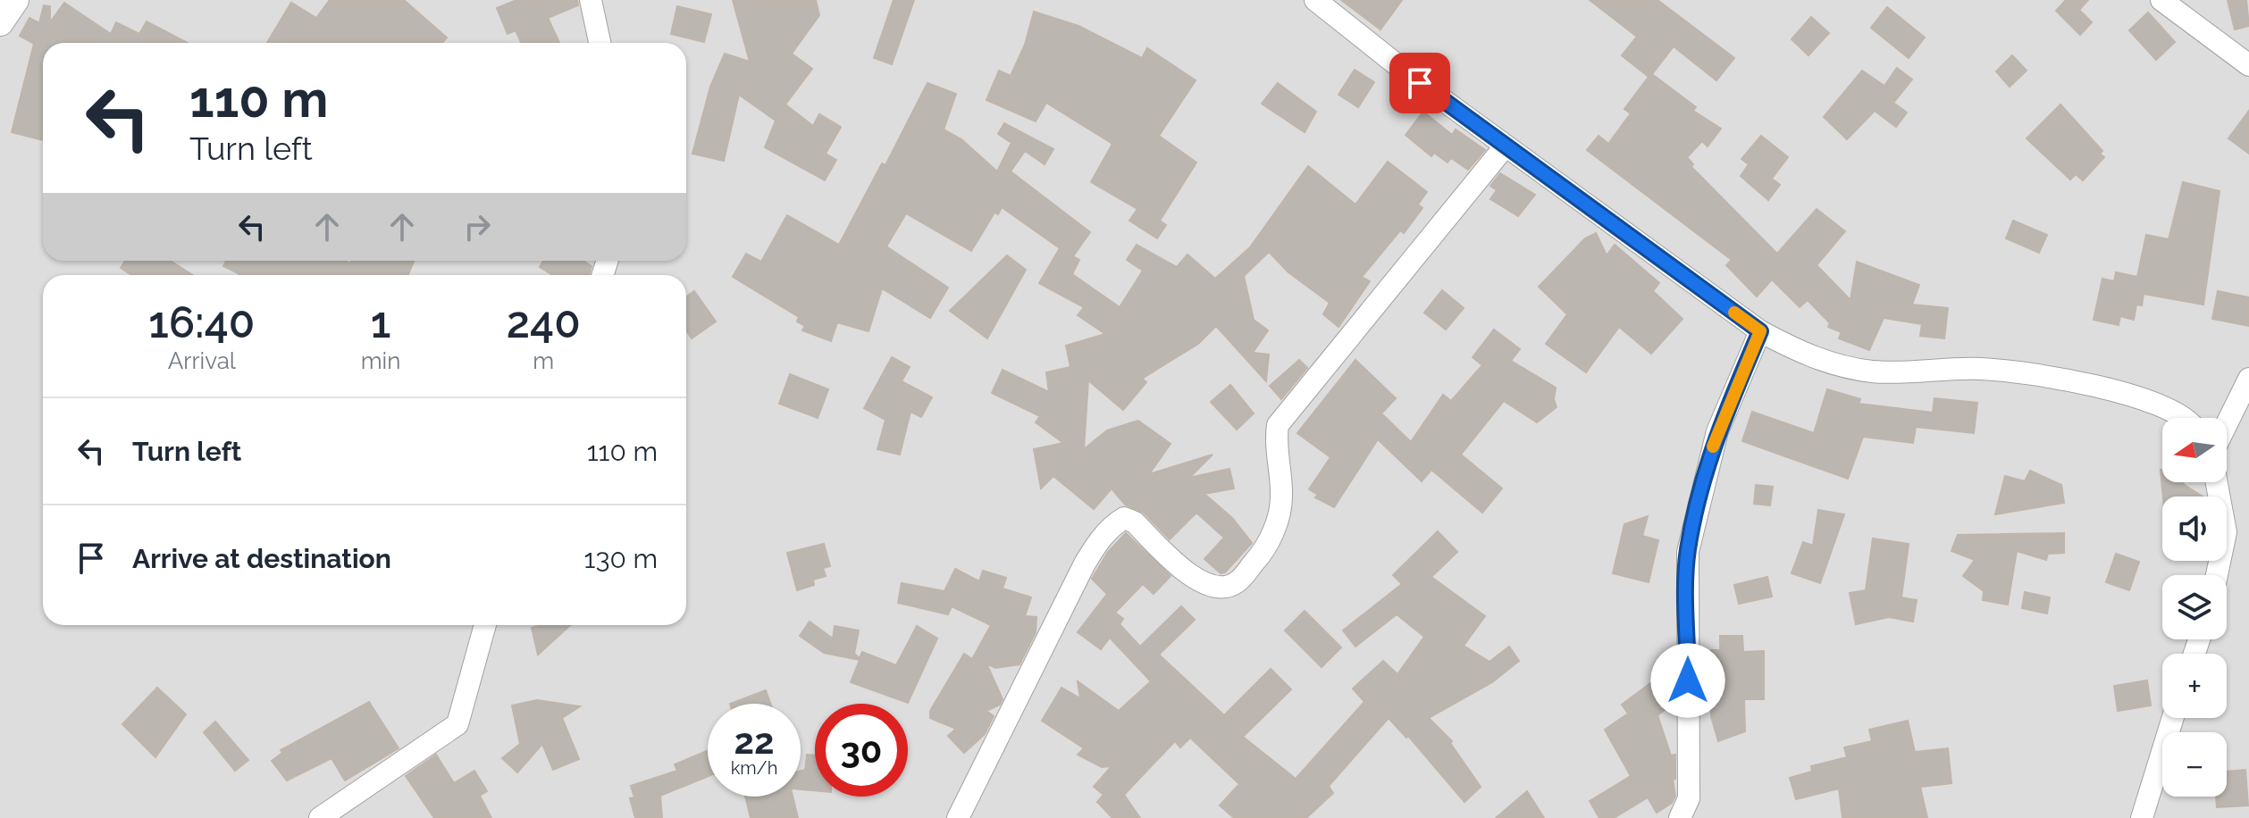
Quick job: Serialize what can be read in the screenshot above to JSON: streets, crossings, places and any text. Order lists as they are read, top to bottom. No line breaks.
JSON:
{"north":"left","page":{"turn":["110 m","Turn left"],"eta":["16:40","Arrival","1","min","240","m"],"list":[{"name":"Turn left","value":"110 m"},{"name":"Arrive at destination","value":"130 m"}],"map_buttons":["+","−"],"speed":"22 km/h","limit":"30"}}
